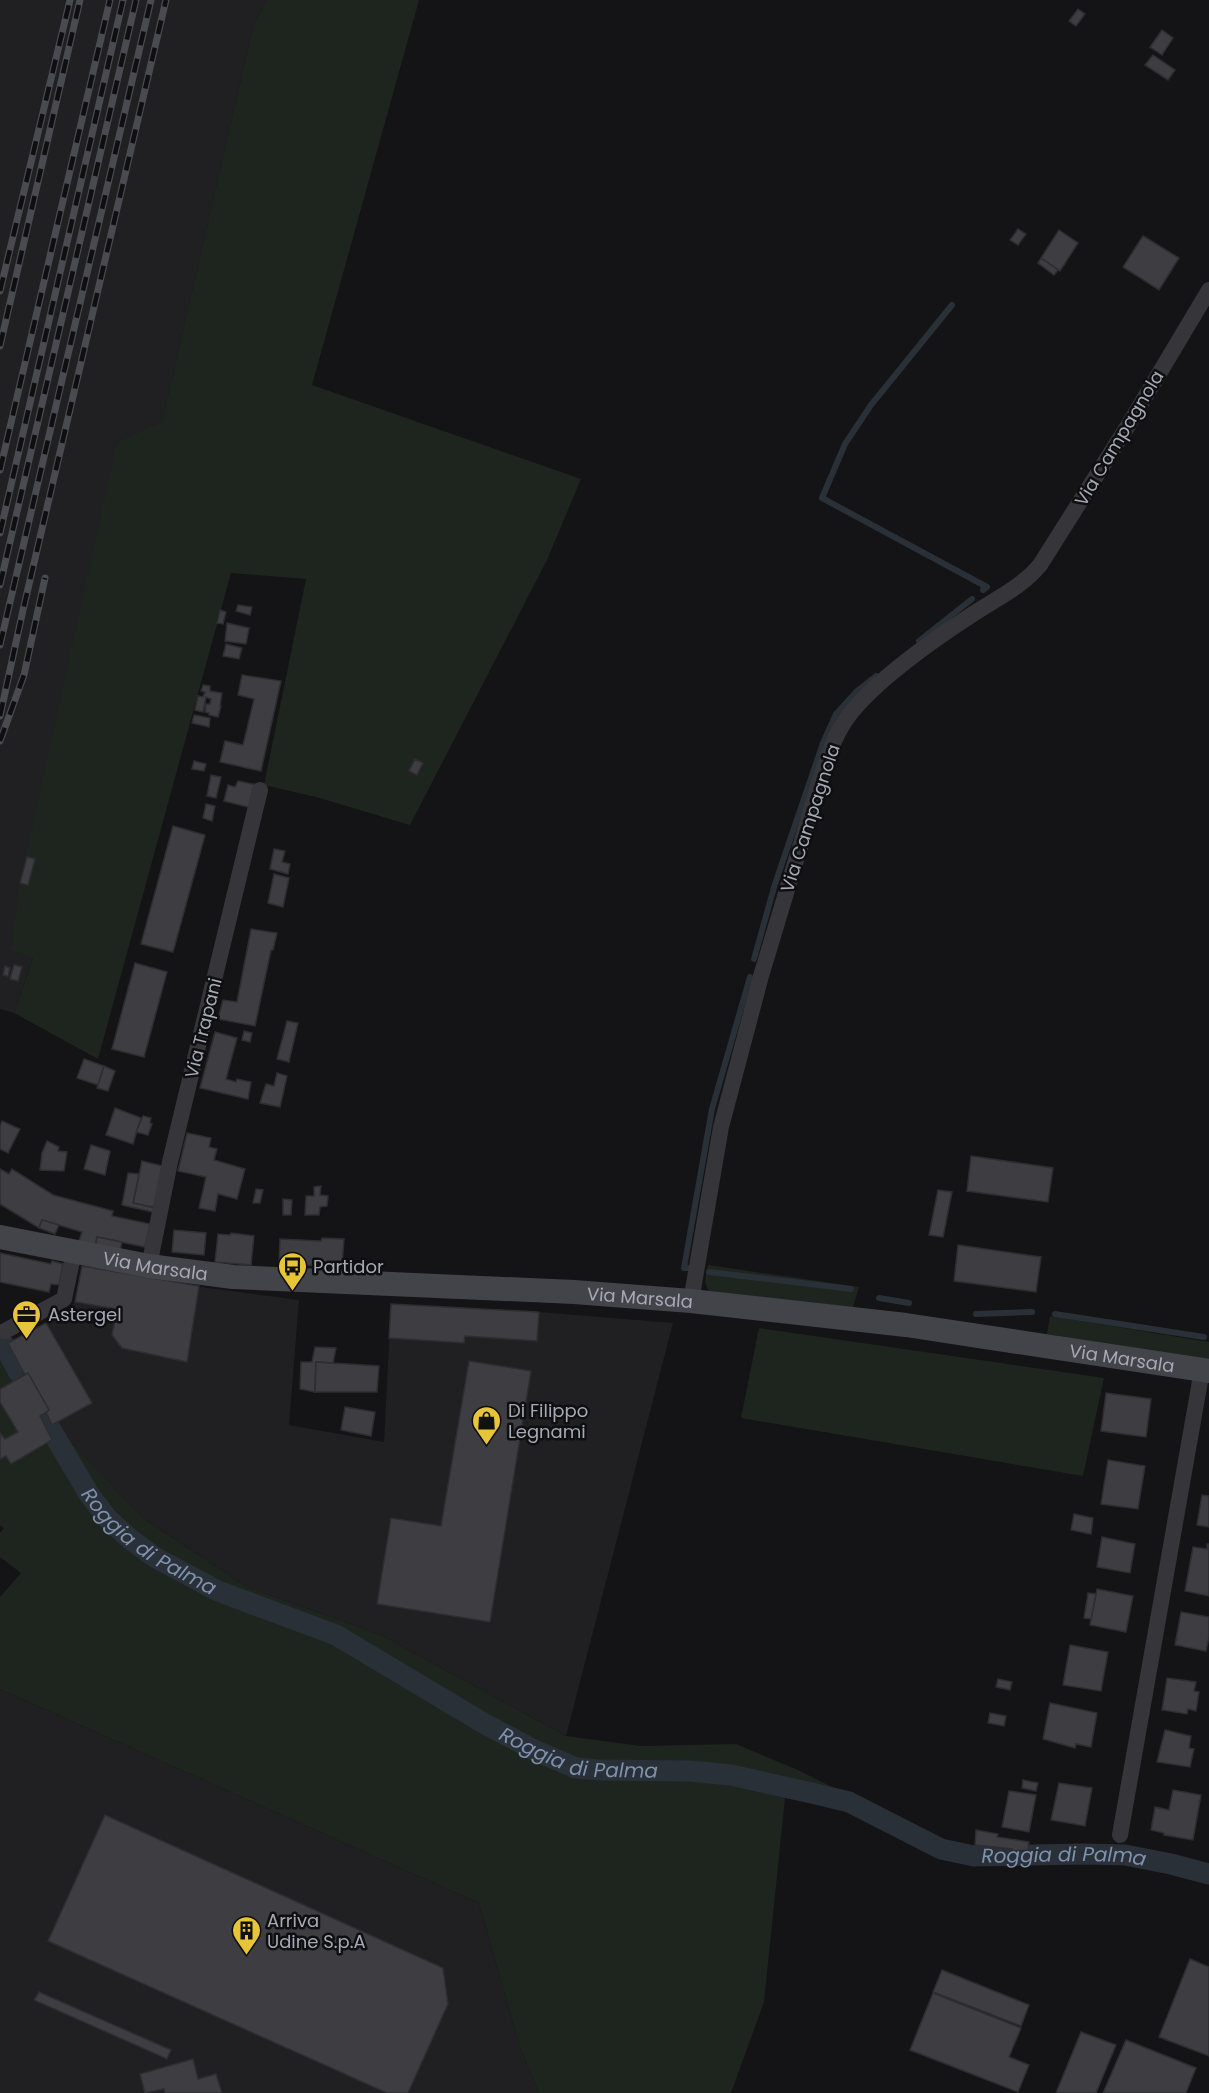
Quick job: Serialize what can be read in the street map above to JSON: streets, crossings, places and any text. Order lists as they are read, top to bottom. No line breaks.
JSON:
{"streets":{"street":["Via Campagnola","Via Trapani","Via Marsala"]},"crossings":[["Via Campagnola","Via Marsala"],["Via Trapani","Via Marsala"]],"water":["Roggia di Palma"],"places":{"bus stop":["Partidor"],"office":["Astergel"],"shop":["Di Filippo Legnami"],"building":["Arriva Udine S.p.A"]}}
